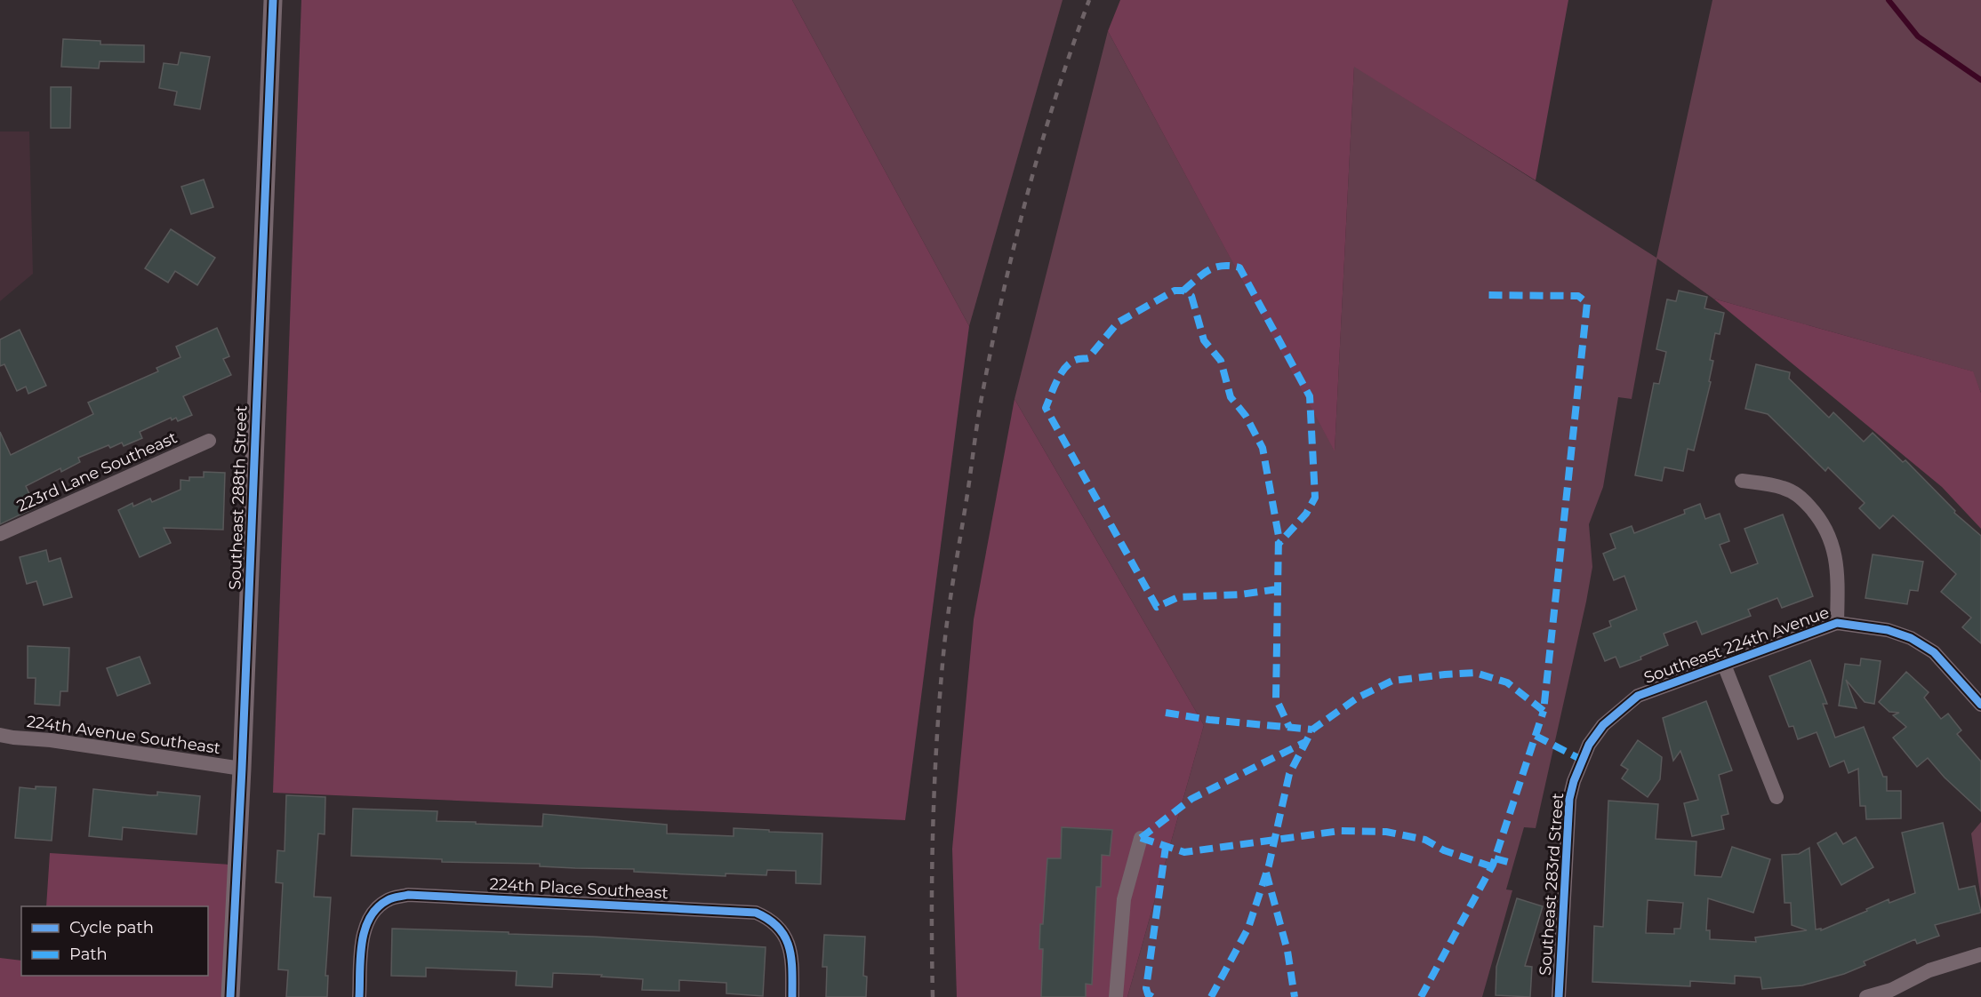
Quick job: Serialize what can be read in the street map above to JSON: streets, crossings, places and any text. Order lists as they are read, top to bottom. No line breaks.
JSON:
{"streets":{"street":["223rd Lane Southeast","Southeast 288th Street","Southeast 224th Avenue","224th Avenue Southeast","Southeast 283rd Street","224th Place Southeast"]},"crossings":[["Southeast 288th Street","224th Avenue Southeast"],["Southeast 224th Avenue","Southeast 283rd Street"]],"legend":["Cycle path","Path"]}
